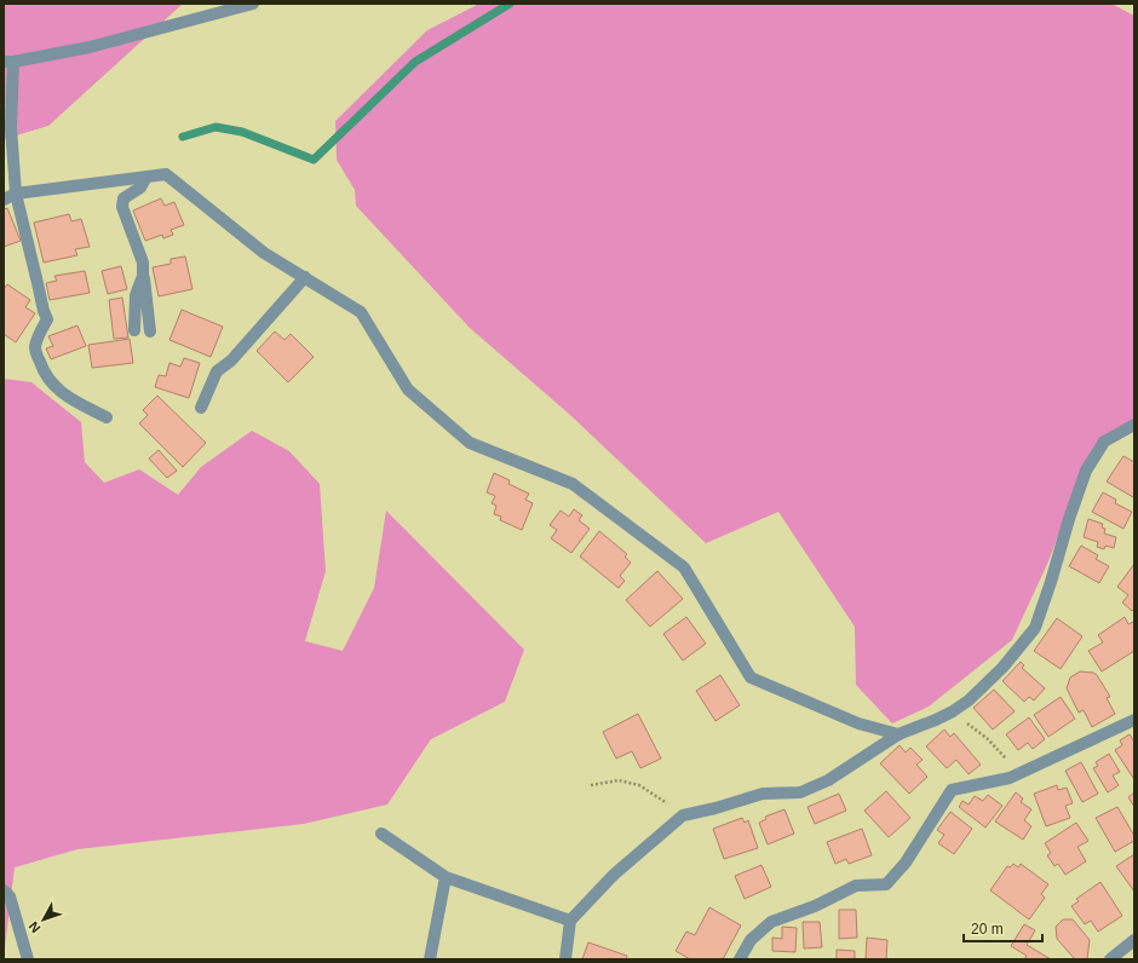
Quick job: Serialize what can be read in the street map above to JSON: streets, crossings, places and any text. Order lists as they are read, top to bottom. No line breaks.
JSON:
{"scale_bar":"20 m","north":"bottom left"}
